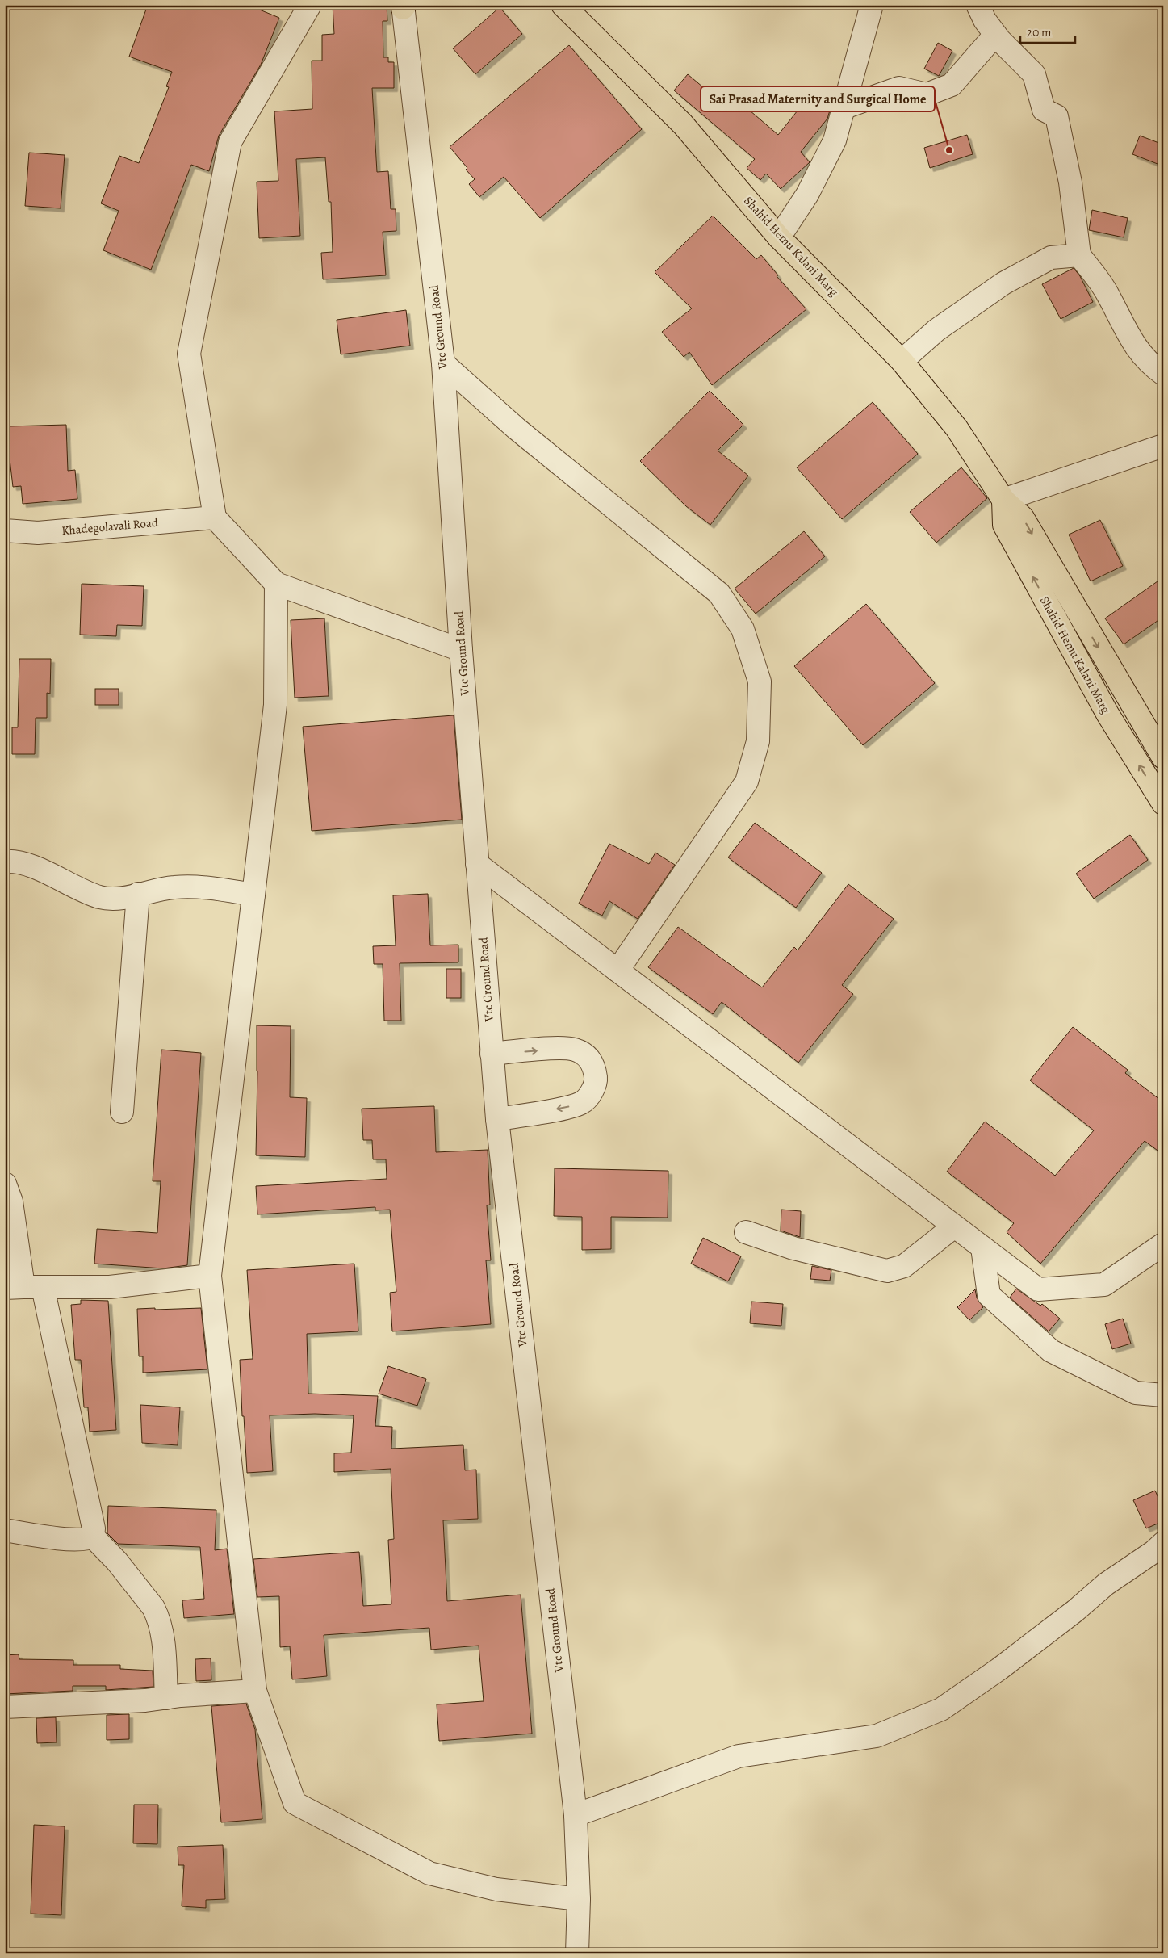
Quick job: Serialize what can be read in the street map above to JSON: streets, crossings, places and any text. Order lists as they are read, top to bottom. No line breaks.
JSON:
{"streets":{"main road":["Shahid Hemu Kalani Marg"],"street":["Vtc Ground Road","Khadegolavali Road"]},"places":["Sai Prasad Maternity and Surgical Home"],"scale_bar":"20 m"}
